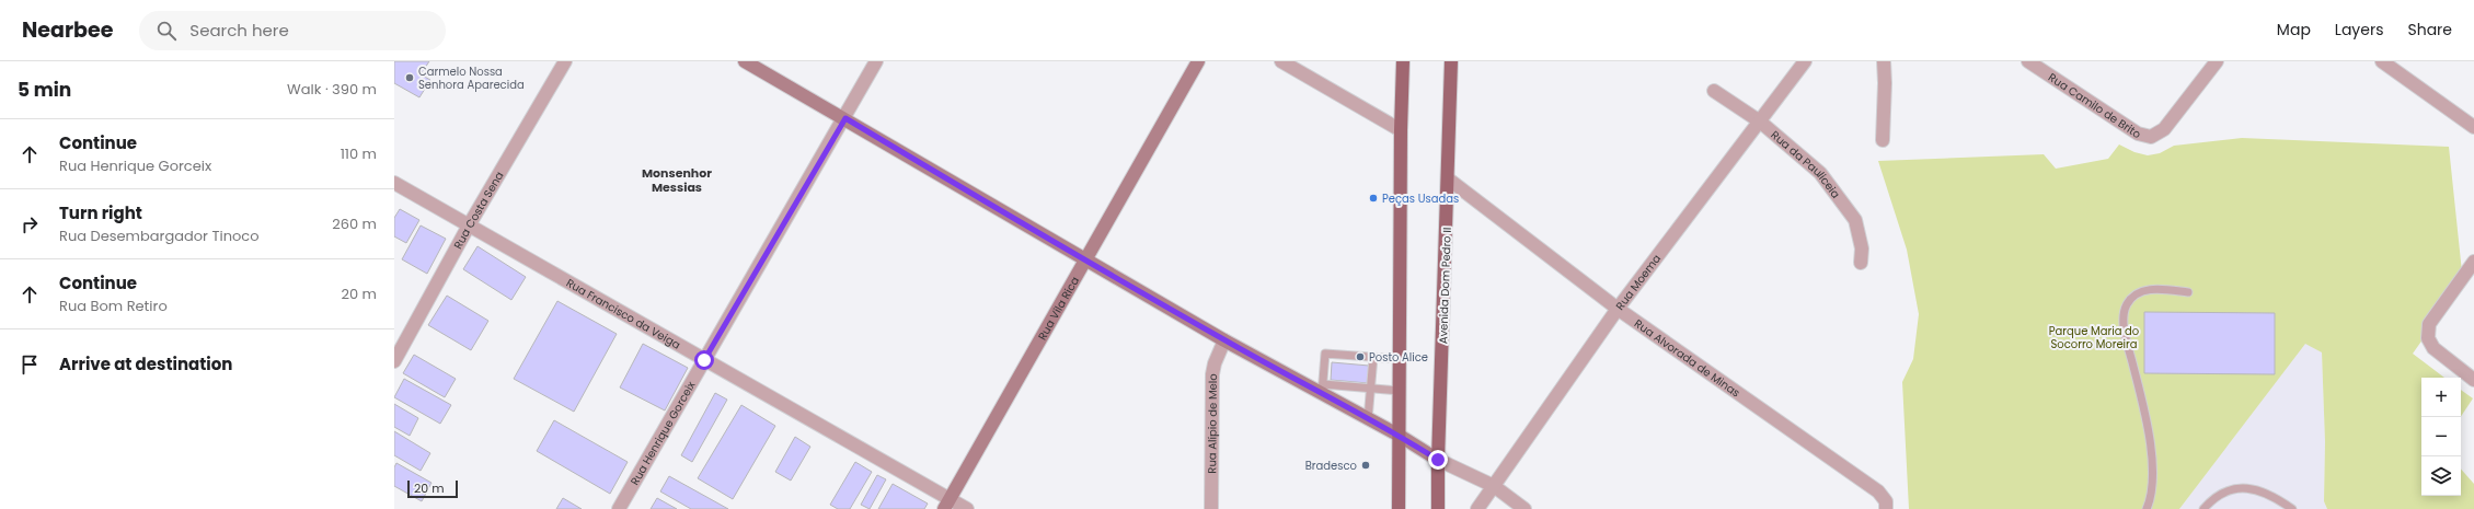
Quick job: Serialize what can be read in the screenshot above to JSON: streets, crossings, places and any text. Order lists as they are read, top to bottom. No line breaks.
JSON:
{"streets":{"main road":["Avenida Dom Pedro II"],"street":["Rua Camilo de Brito","Rua da Pauliceia","Rua Costa Sena","Rua Moema","Rua Vila Rica","Rua Francisco da Veiga","Rua Alvorada de Minas","Rua Alípio de Melo","Rua Henrique Gorceix"]},"crossings":[["Rua da Pauliceia","Rua Moema"],["Rua Costa Sena","Rua Francisco da Veiga"],["Rua Moema","Rua Alvorada de Minas"],["Avenida Dom Pedro II","Rua Alvorada de Minas"],["Rua Vila Rica","Rua Francisco da Veiga"],["Rua Francisco da Veiga","Rua Henrique Gorceix"]],"districts":["Monsenhor Messias"],"parks":["Parque Maria do Socorro Moreira"],"places":["Carmelo Nossa Senhora Aparecida","Peças Usadas","Posto Alice","Bradesco"],"scale_bar":"20 m","page":{"header":"Nearbee","search":"Search here","nav":["Map","Layers","Share"],"heading":["5 min","Walk · 390 m"],"list":[["Continue","Rua Henrique Gorceix","110 m"],["Turn right","Rua Desembargador Tinoco","260 m"],["Continue","Rua Bom Retiro","20 m"],"Arrive at destination"],"map_buttons":["+","−"],"scale":"20 m"}}
